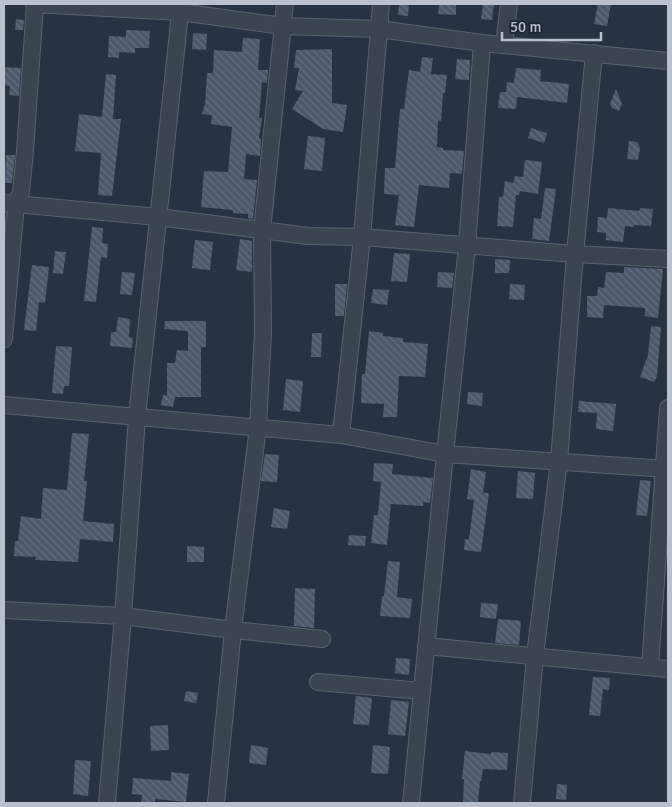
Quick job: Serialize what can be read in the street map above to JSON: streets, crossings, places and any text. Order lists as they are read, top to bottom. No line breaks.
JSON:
{"scale_bar":"50 m"}
